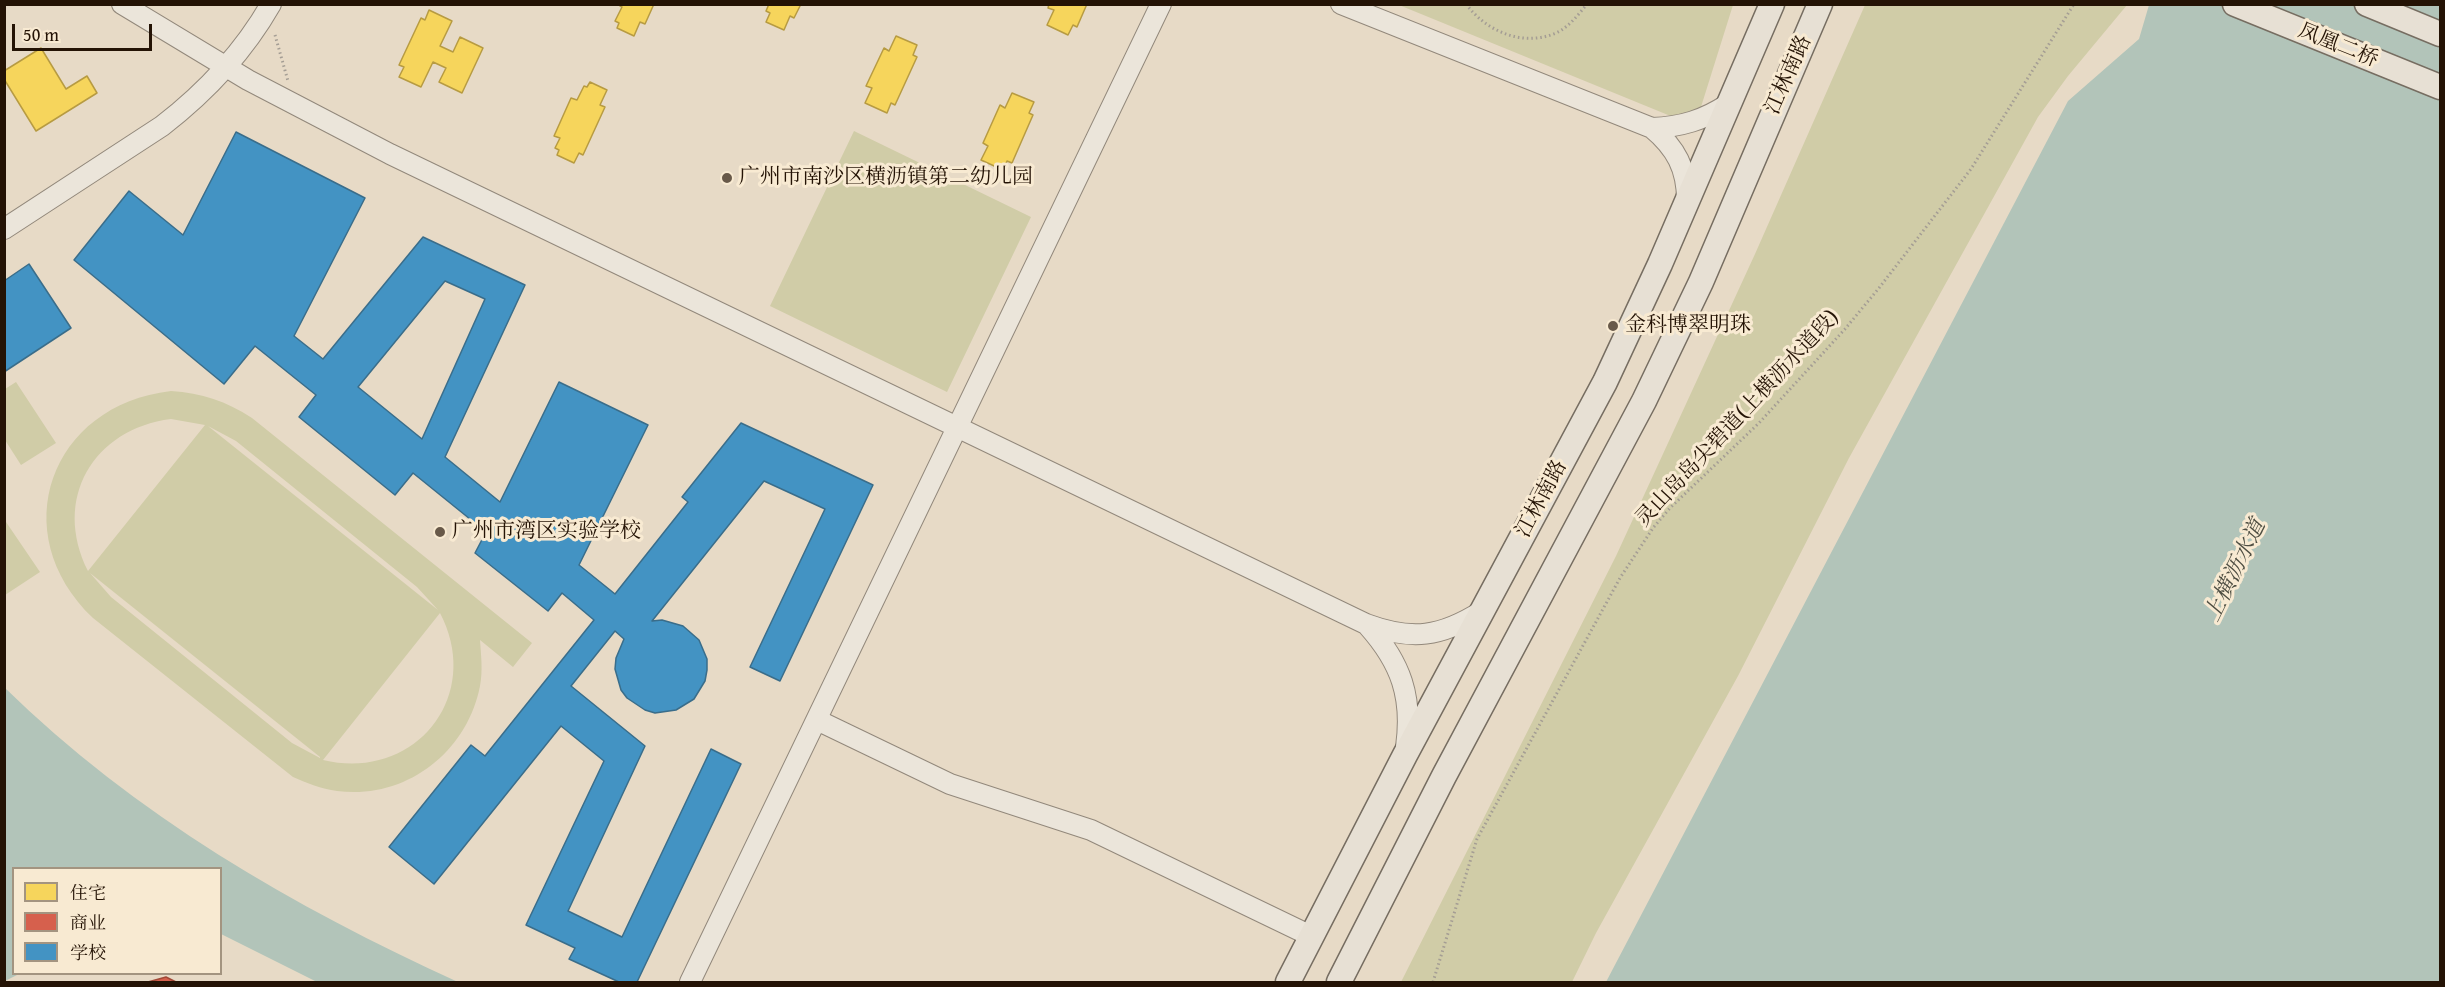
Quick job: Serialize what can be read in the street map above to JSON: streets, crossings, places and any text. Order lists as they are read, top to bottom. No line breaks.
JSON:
{"streets":{"main road":["凤凰二桥","江林南路"],"path":["灵山岛岛尖碧道(上横沥水道段)"]},"water":["上横沥水道"],"places":["广州市南沙区横沥镇第二幼儿园","金科博翠明珠","广州市湾区实验学校"],"legend":["住宅","商业","学校"],"scale_bar":"50 m"}
